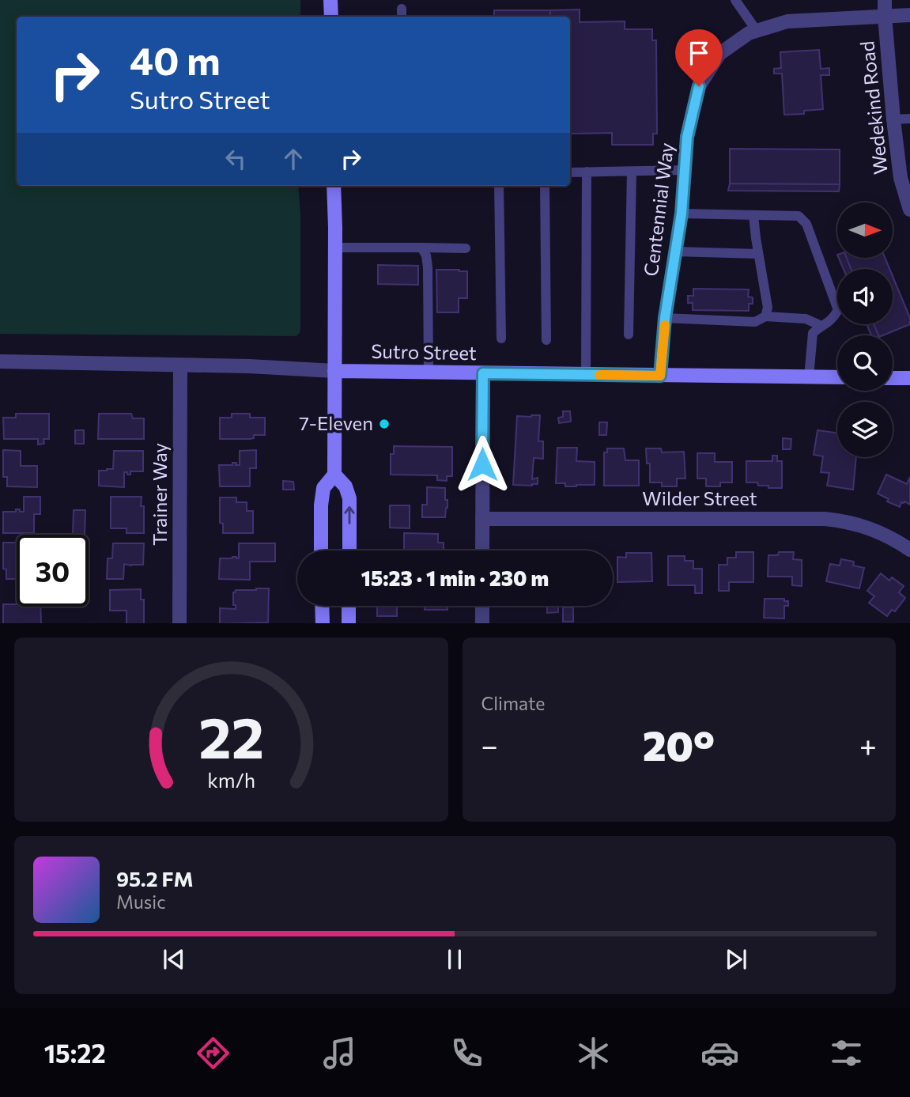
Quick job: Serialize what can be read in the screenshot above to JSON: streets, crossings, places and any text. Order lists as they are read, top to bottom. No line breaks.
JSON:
{"streets":{"main road":["Sutro Street"],"street":["Wedekind Road","Centennial Way","Trainer Way","Wilder Street"]},"crossings":[["Wedekind Road","Centennial Way"],["Centennial Way","Sutro Street"],["Sutro Street","Trainer Way"]],"places":["7-Eleven"],"north":"right","page":{"turn":["40 m","Sutro Street"],"limit":"30","trip":"15:23 · 1 min · 230 m","tile":"Climate","heat":["−","20°","+"],"song":["95.2 FM","Music"],"tabs":"15:22","gauge":["22","km/h"]}}
